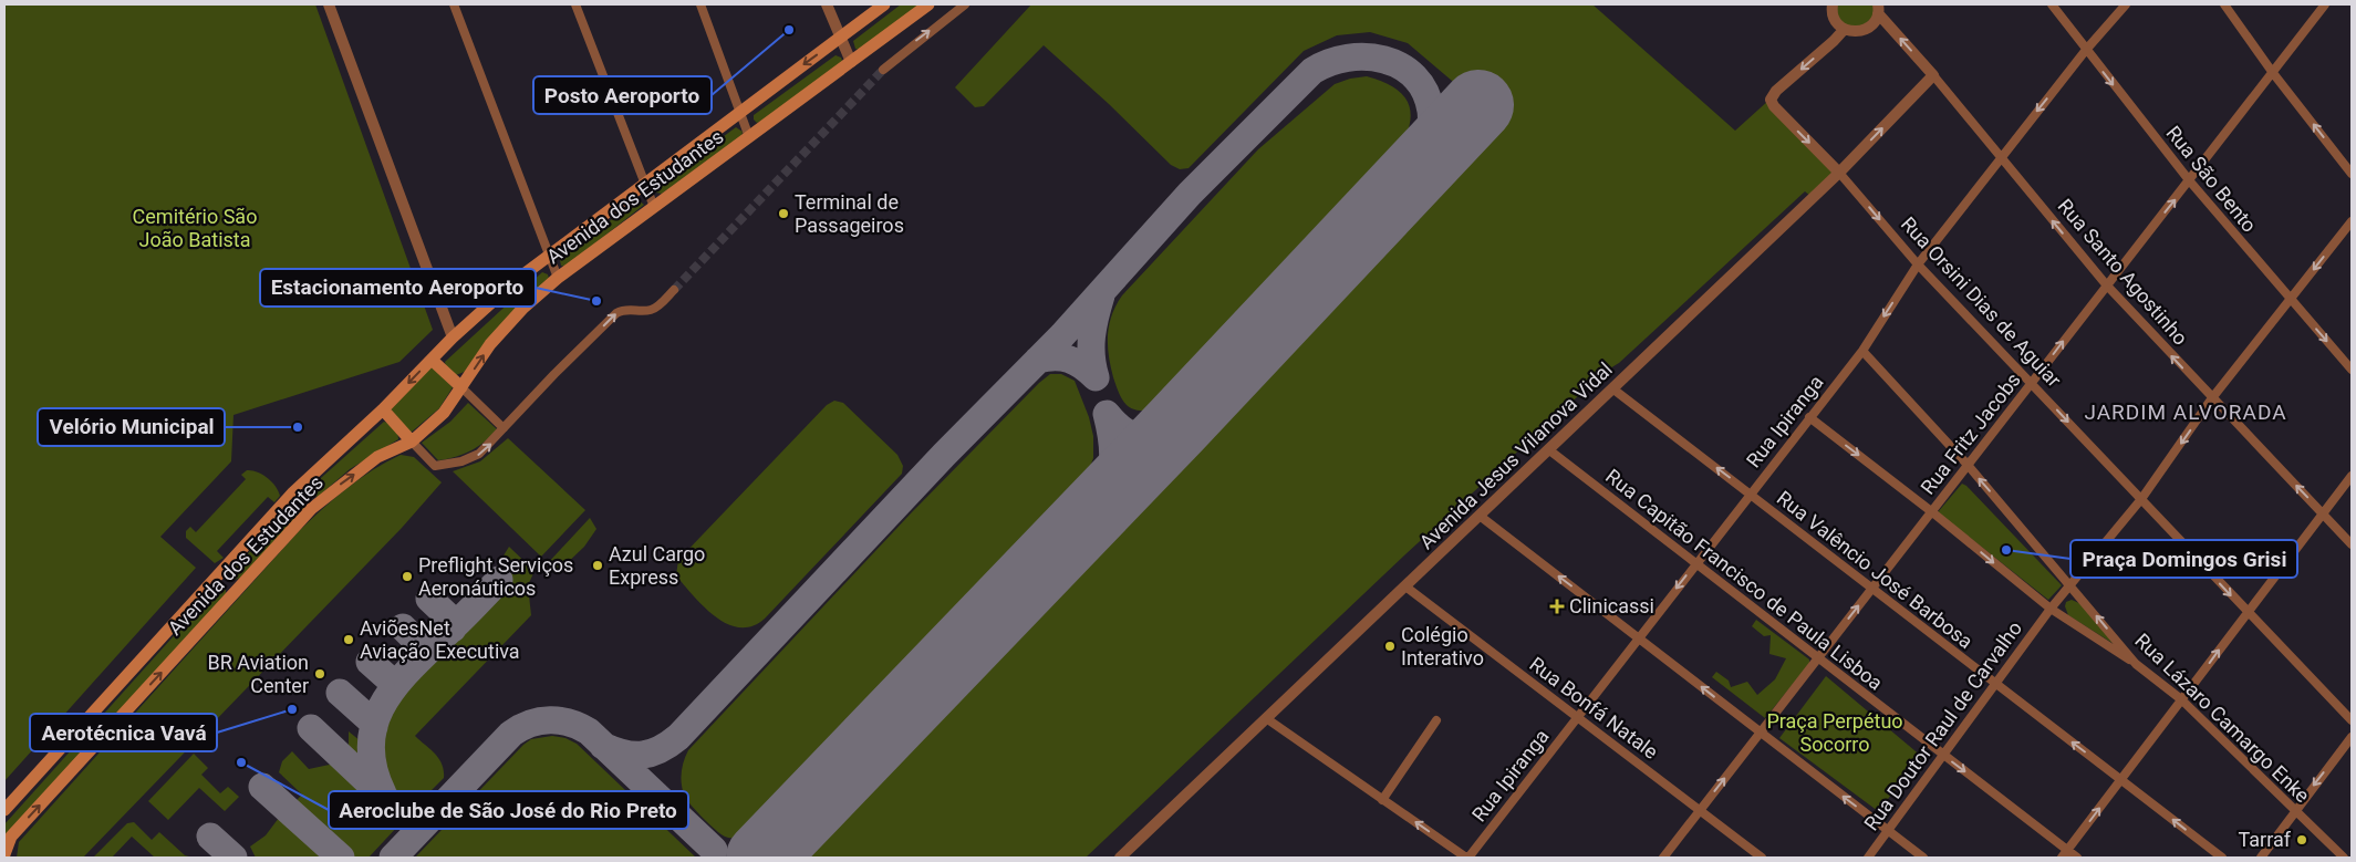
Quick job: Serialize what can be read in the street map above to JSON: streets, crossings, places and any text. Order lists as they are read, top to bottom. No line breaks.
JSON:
{"streets":{"main road":["Avenida dos Estudantes"],"street":["Rua São Bento","Rua Santo Agostinho","Rua Orsini Dias de Aguiar","Rua Ipiranga","Rua Fritz Jacobs","Avenida Jesus Vilanova Vidal","Rua Valêncio José Barbosa","Rua Capitão Francisco de Paula Lisboa","Rua Bonfá Natale","Rua Lázaro Camargo Enke","Rua Doutor Raul de Carvalho"]},"crossings":[["Rua São Bento","Rua Ipiranga"],["Rua São Bento","Rua Fritz Jacobs"],["Rua São Bento","Rua Doutor Raul de Carvalho"],["Rua Santo Agostinho","Rua Ipiranga"],["Rua Santo Agostinho","Rua Fritz Jacobs"],["Rua Santo Agostinho","Avenida Jesus Vilanova Vidal"],["Rua Santo Agostinho","Rua Doutor Raul de Carvalho"],["Rua Orsini Dias de Aguiar","Rua Ipiranga"],["Rua Orsini Dias de Aguiar","Rua Fritz Jacobs"],["Rua Orsini Dias de Aguiar","Avenida Jesus Vilanova Vidal"],["Rua Orsini Dias de Aguiar","Rua Doutor Raul de Carvalho"],["Rua Ipiranga","Rua Valêncio José Barbosa"],["Rua Ipiranga","Rua Capitão Francisco de Paula Lisboa"],["Rua Ipiranga","Rua Bonfá Natale"],["Rua Ipiranga","Rua Lázaro Camargo Enke"],["Rua Fritz Jacobs","Rua Valêncio José Barbosa"],["Rua Fritz Jacobs","Rua Capitão Francisco de Paula Lisboa"],["Rua Fritz Jacobs","Rua Bonfá Natale"],["Rua Fritz Jacobs","Rua Lázaro Camargo Enke"],["Avenida Jesus Vilanova Vidal","Rua Valêncio José Barbosa"],["Avenida Jesus Vilanova Vidal","Rua Capitão Francisco de Paula Lisboa"],["Avenida Jesus Vilanova Vidal","Rua Bonfá Natale"],["Rua Valêncio José Barbosa","Rua Doutor Raul de Carvalho"],["Rua Capitão Francisco de Paula Lisboa","Rua Doutor Raul de Carvalho"],["Rua Lázaro Camargo Enke","Rua Doutor Raul de Carvalho"]],"one_way":["Rua São Bento","Rua Santo Agostinho","Rua Orsini Dias de Aguiar","Rua Fritz Jacobs","Rua Valêncio José Barbosa"],"districts":["JARDIM ALVORADA"],"parks":["Cemitério São João Batista","Praça Perpétuo Socorro"],"places":{"other":["Posto Aeroporto","Terminal de Passageiros","Estacionamento Aeroporto","Velório Municipal","Praça Domingos Grisi","Azul Cargo Express","Preflight Serviços Aeronáuticos","AviõesNet Aviação Executiva","Colégio Interativo","BR Aviation Center","Aerotécnica Vavá","Aeroclube de São José do Rio Preto","Tarraf"],"health":["Clinicassi"]}}
